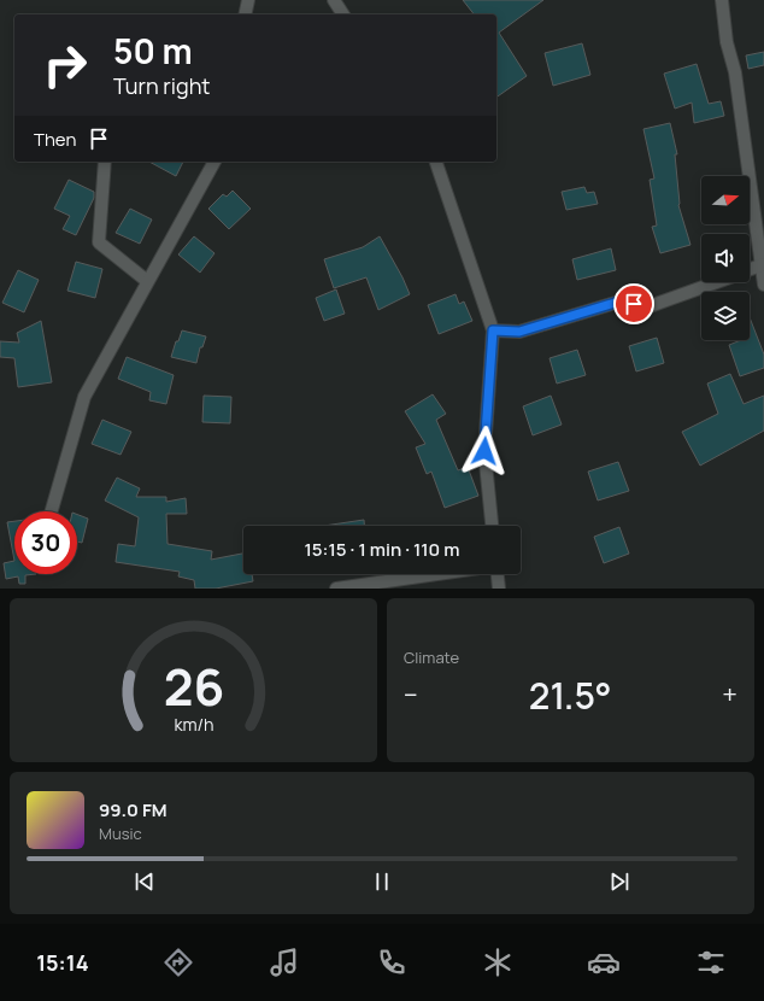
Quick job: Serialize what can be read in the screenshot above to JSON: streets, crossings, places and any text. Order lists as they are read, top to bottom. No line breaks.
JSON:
{"north":"right","page":{"turn":["50 m","Turn right"],"then":"Then","limit":"30","trip":"15:15 · 1 min · 110 m","tile":"Climate","heat":["−","21.5°","+"],"song":["99.0 FM","Music"],"tabs":"15:14","gauge":["26","km/h"]}}
